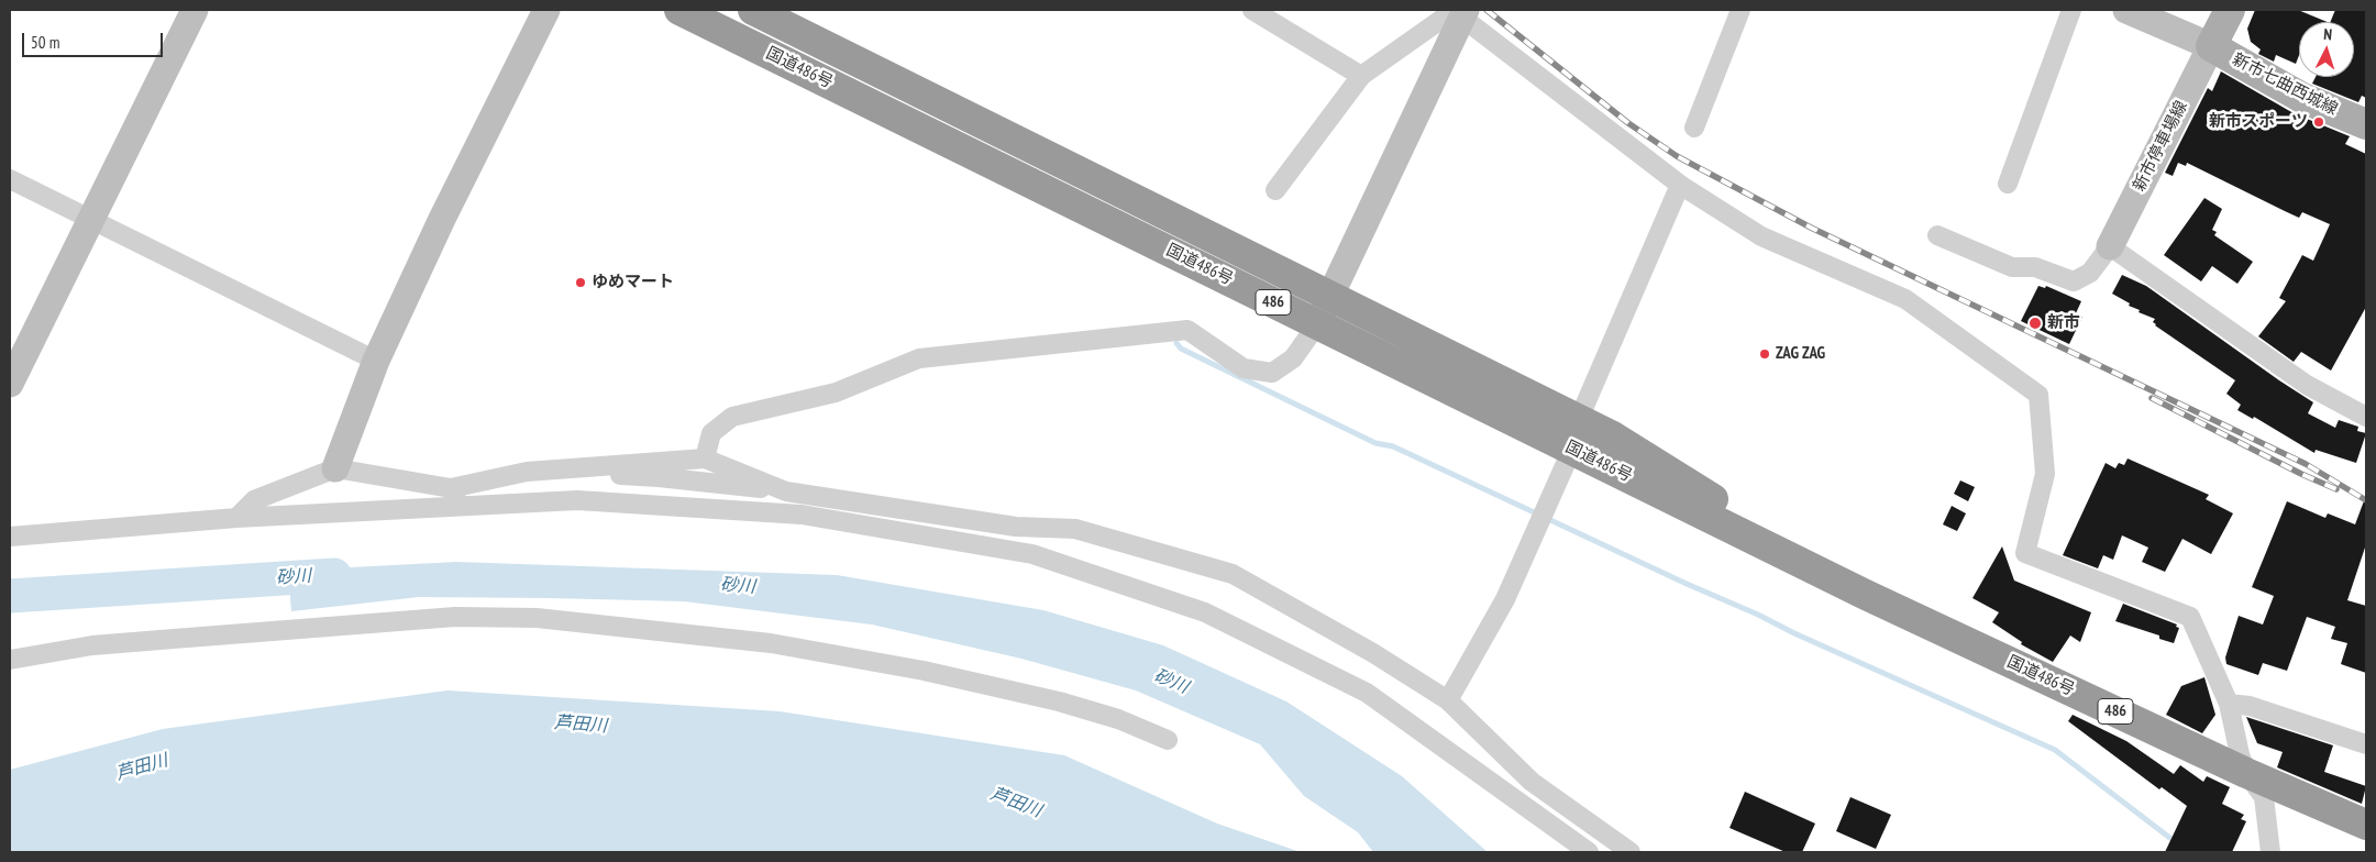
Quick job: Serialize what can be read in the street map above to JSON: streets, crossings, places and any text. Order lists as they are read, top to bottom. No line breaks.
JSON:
{"streets":{"highway":["国道486号","486"],"main road":["新市七曲西城線"],"street":["新市停車場線"]},"crossings":[["新市七曲西城線","新市停車場線"]],"water":["砂川","芦田川"],"places":["新市スポーツ","ゆめマート","新市","ZAG ZAG"],"scale_bar":"50 m","north":"top"}
